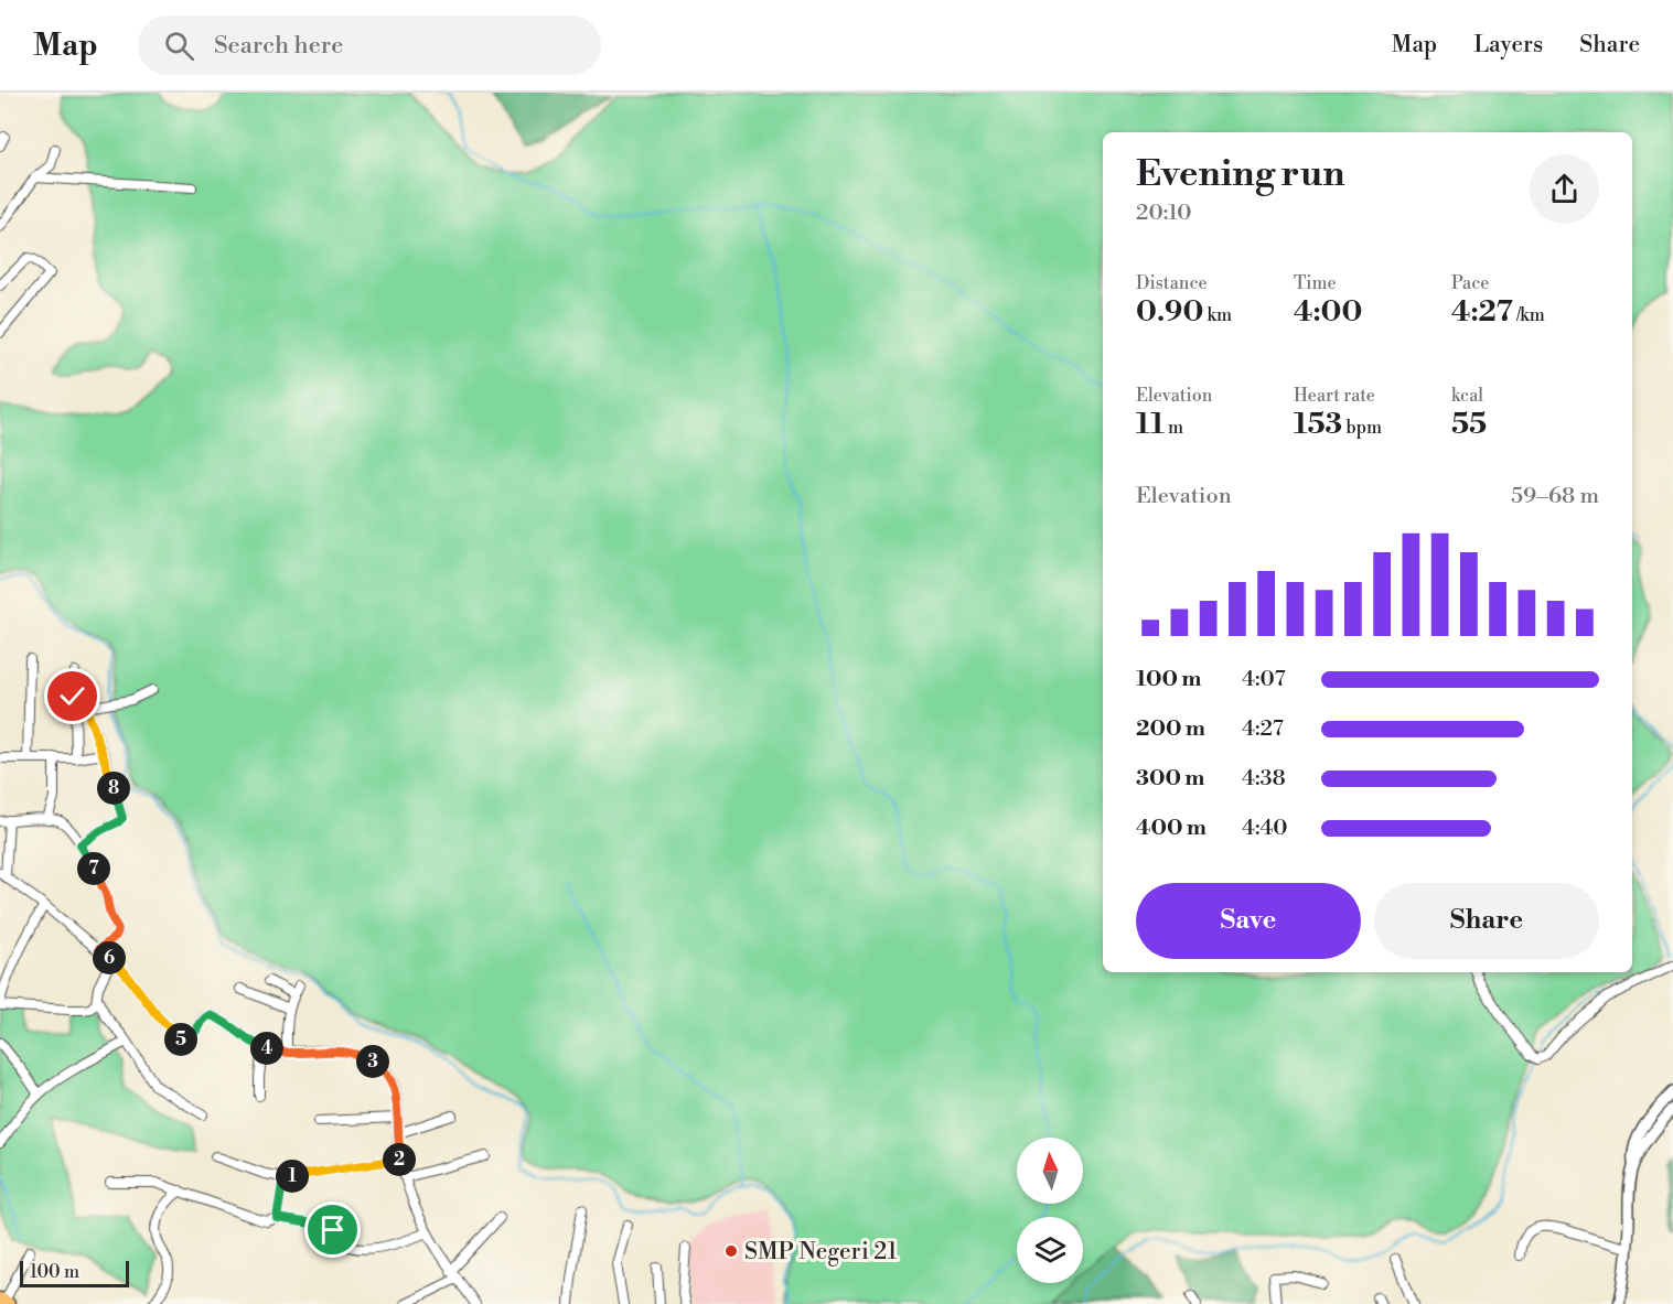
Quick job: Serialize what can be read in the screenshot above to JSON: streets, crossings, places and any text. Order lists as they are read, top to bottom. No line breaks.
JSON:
{"places":["SMP Negeri 21"],"scale_bar":"100 m","north":"top","page":{"header":"Map","search":"Search here","nav":["Map","Layers","Share"],"heading":["Evening run","20:10"],"stats":[["Distance","0.90 km"],["Time","4:00"],["Pace","4:27 /km"],["Elevation","11 m"],["Heart rate","153 bpm"],["kcal","55"]],"chart":["Elevation","59–68 m"],"list":[{"name":"100 m","note":"4:07"},{"name":"200 m","note":"4:27"},{"name":"300 m","note":"4:38"},{"name":"400 m","note":"4:40"}],"pins":["8","7","6","5","4","3","2","1"],"buttons":["Save","Share"],"scale":"100 m"}}
